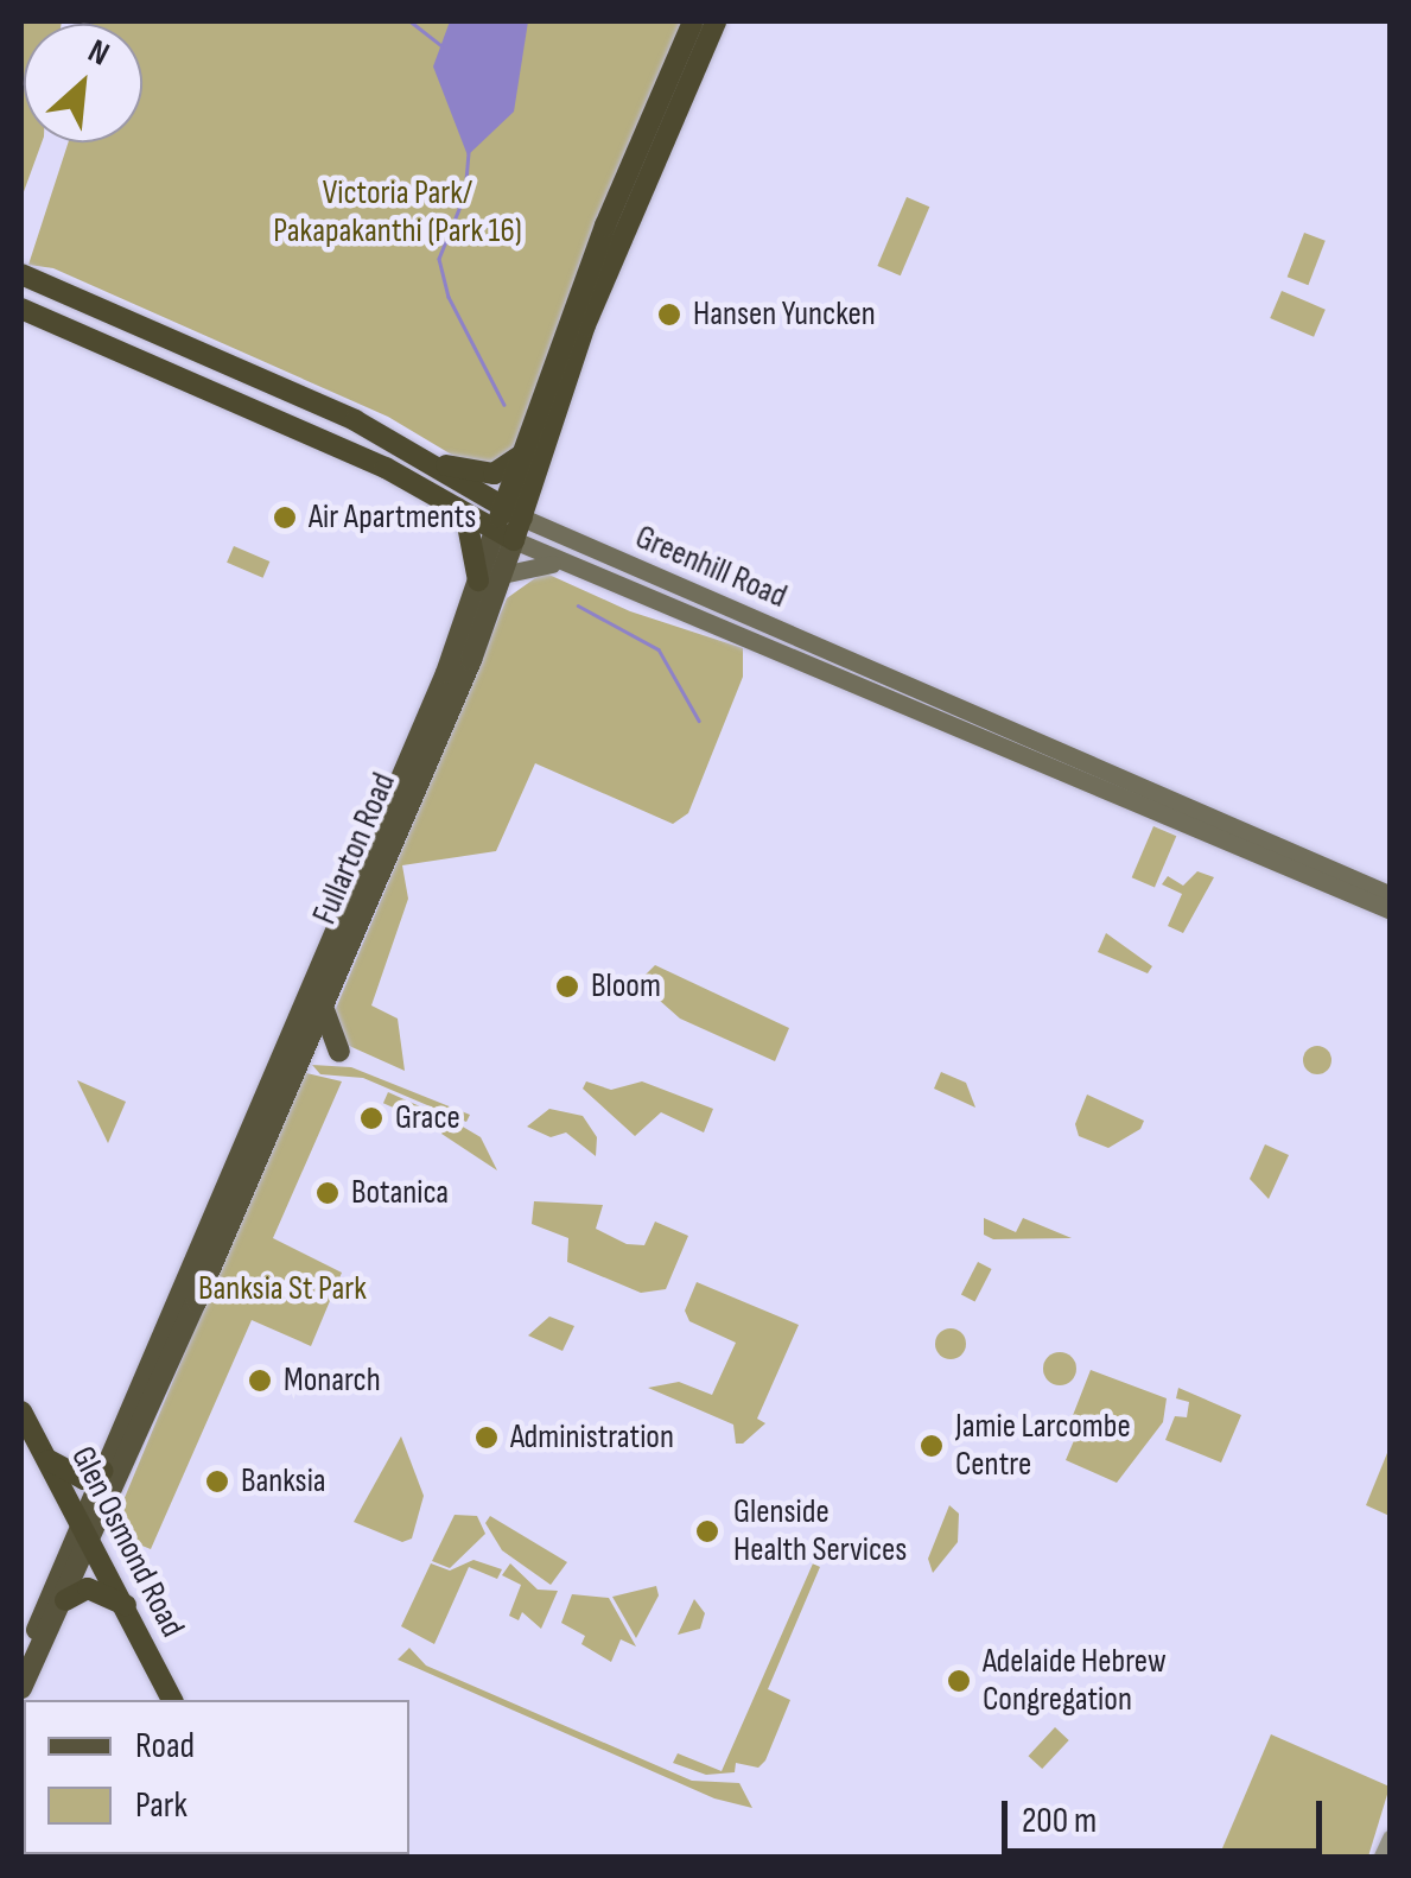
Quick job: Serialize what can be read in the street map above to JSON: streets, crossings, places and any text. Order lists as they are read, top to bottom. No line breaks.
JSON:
{"streets":{"highway":["Greenhill Road","Fullarton Road","Glen Osmond Road"]},"crossings":[["Greenhill Road","Fullarton Road"],["Fullarton Road","Glen Osmond Road"]],"parks":["Victoria Park/ Pakapakanthi (Park 16)","Banksia St Park"],"places":["Hansen Yuncken","Air Apartments","Bloom","Grace","Botanica","Monarch","Administration","Jamie Larcombe Centre","Banksia","Glenside Health Services","Adelaide Hebrew Congregation"],"legend":["Road","Park"],"scale_bar":"200 m","north":"top right"}
